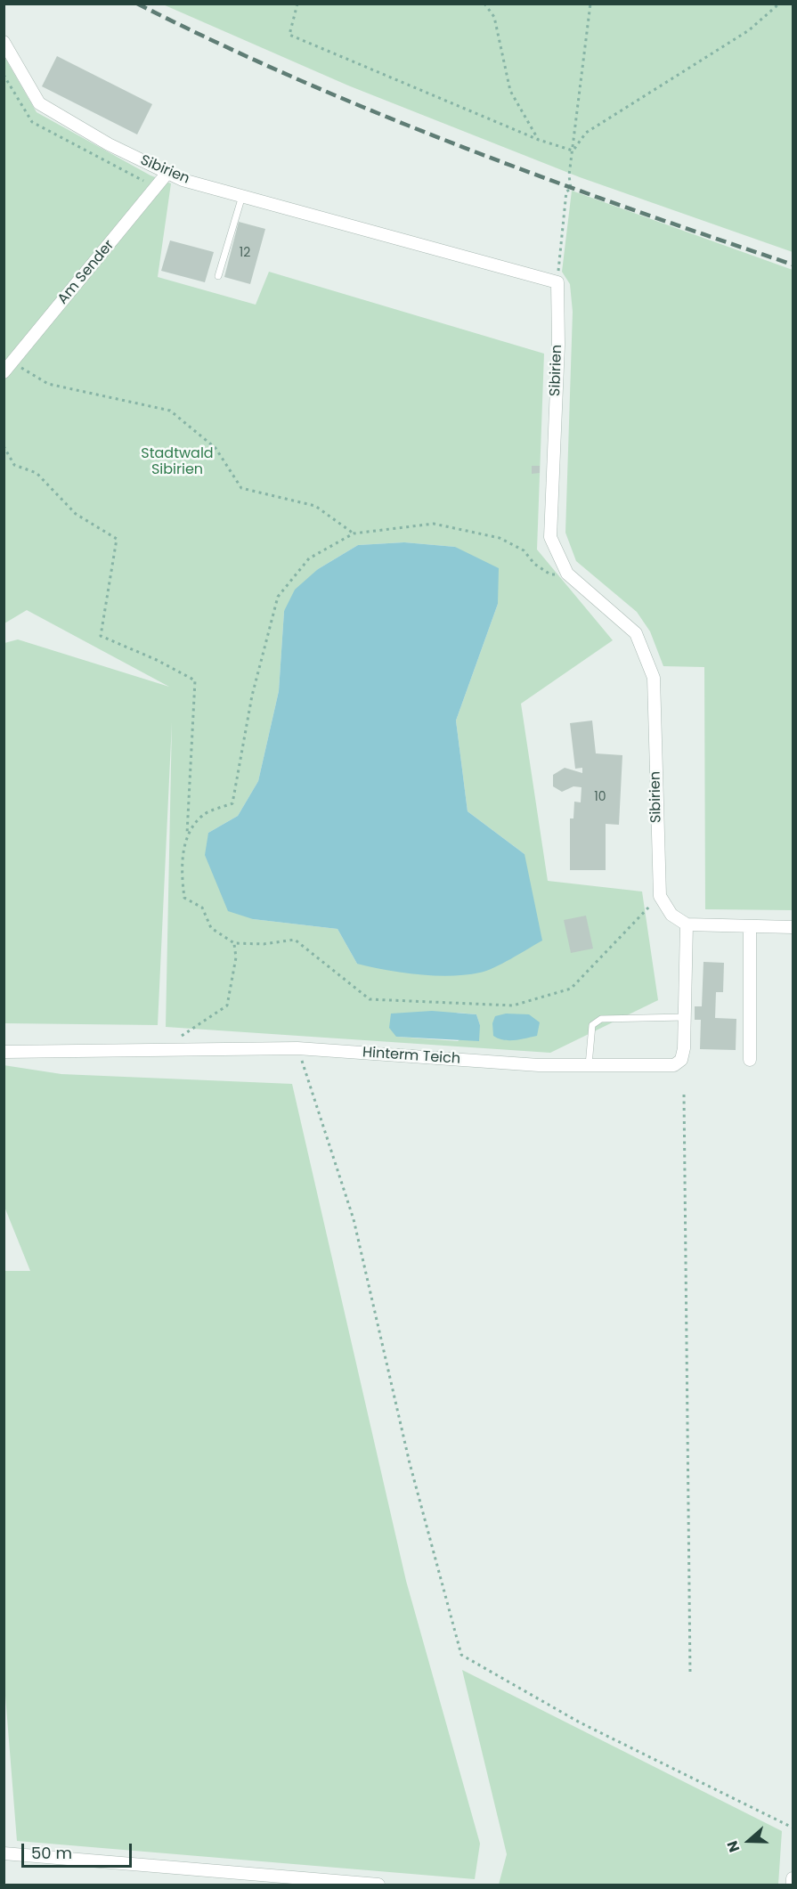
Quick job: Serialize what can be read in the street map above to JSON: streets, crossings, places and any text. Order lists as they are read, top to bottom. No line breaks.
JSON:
{"streets":{"street":["Sibirien","Am Sender","Hinterm Teich"]},"crossings":[["Sibirien","Am Sender"]],"parks":["Stadtwald Sibirien"],"house_numbers":["12","10"],"scale_bar":"50 m","north":"left"}
